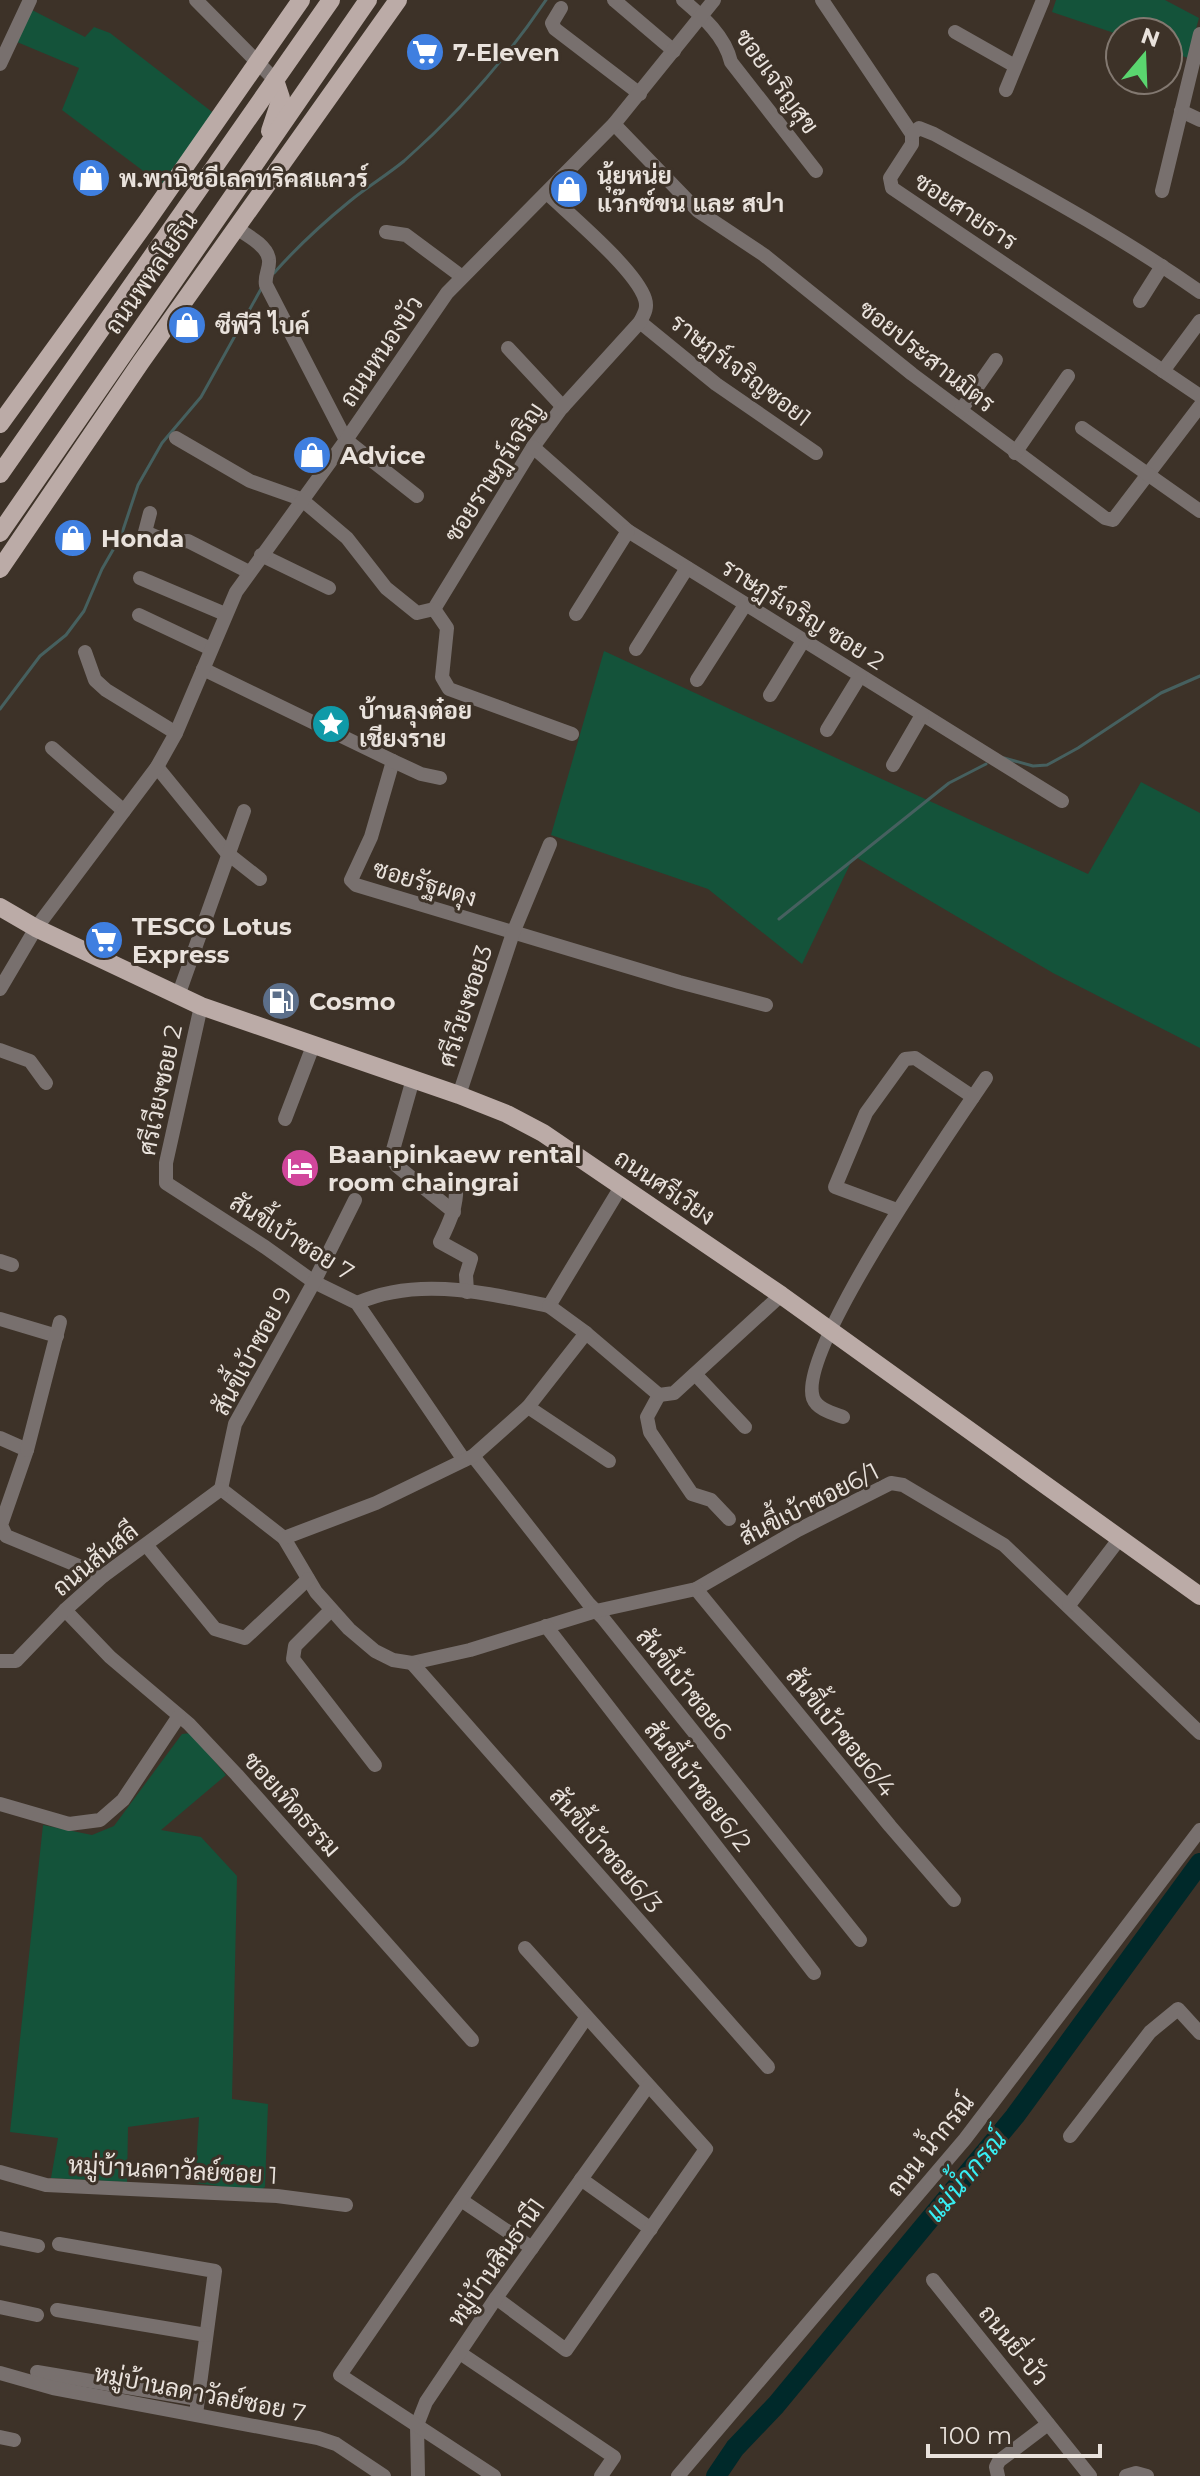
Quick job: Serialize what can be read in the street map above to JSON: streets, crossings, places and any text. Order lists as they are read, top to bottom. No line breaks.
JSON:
{"streets":{"main road":["ถนนพหลโยธิน","ถนนศรีเวียง"],"street":["ซอยเจริญสุข","ซอยสายธาร","ถนนหนองบัว","ซอยประสานมิตร","ราษฎร์เจริญซอย1","ซอยราษฎร์เจริญ","ราษฎร์เจริญ ซอย 2","ซอยรัฐผดุง","ศรีเวียงซอย3","ศรีเวียงซอย 2","สันขี้เบ้าซอย 7","สันขี้เบ้าซอย 9","สันขี้เบ้าซอย6/1","ถนนสันสลี","สันขี้เบ้าซอย6","สันขี้เบ้าซอย6/4","สันขี้เบ้าซอย6/2","ซอยเทิดธรรม","สันขี้เบ้าซอย6/3","ถนน น้ำกรณ์","หมู่บ้านลดาวัลย์ซอย 1","หมู่บ้านสินธานี1","ถนนยี่-บัว","หมู่บ้านลดาวัลย์ซอย 7"]},"crossings":[["ซอยเจริญสุข","ถนนหนองบัว"],["ถนนหนองบัว","ซอยประสานมิตร"],["ถนนหนองบัว","ถนนศรีเวียง"],["ราษฎร์เจริญซอย1","ซอยราษฎร์เจริญ"],["ซอยราษฎร์เจริญ","ราษฎร์เจริญ ซอย 2"],["ซอยรัฐผดุง","ศรีเวียงซอย3"],["ศรีเวียงซอย3","ถนนศรีเวียง"],["ศรีเวียงซอย 2","ถนนศรีเวียง"],["ศรีเวียงซอย 2","สันขี้เบ้าซอย 7"],["สันขี้เบ้าซอย 7","สันขี้เบ้าซอย 9"],["สันขี้เบ้าซอย 7","สันขี้เบ้าซอย6"],["สันขี้เบ้าซอย 9","ถนนสันสลี"],["สันขี้เบ้าซอย6/1","สันขี้เบ้าซอย6"],["สันขี้เบ้าซอย6/1","สันขี้เบ้าซอย6/4"],["สันขี้เบ้าซอย6/1","สันขี้เบ้าซอย6/2"],["สันขี้เบ้าซอย6/1","สันขี้เบ้าซอย6/3"],["ถนนสันสลี","ซอยเทิดธรรม"]],"water":["แม่น้ำกรณ์"],"places":{"supermarket":["7-Eleven","TESCO Lotus Express"],"shop":["พ.พานิชอีเลคทริคสแควร์","นุ้ยหนุ่ย แว๊กซ์ขน และ สปา","ซีพีวี ไบค์","Advice","Honda"],"place":["บ้านลุงต๋อย เชียงราย"],"fuel station":["Cosmo"],"hotel":["Baanpinkaew rental room chaingrai"]},"scale_bar":"100 m","north":"top"}
